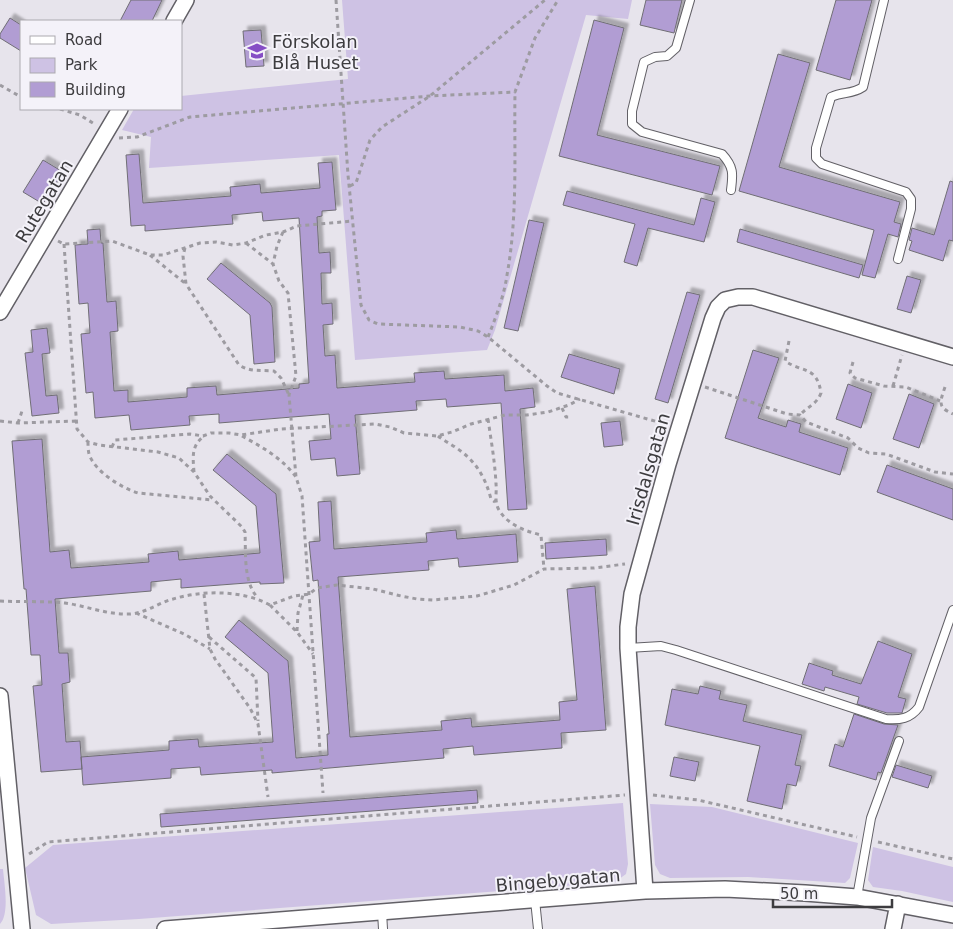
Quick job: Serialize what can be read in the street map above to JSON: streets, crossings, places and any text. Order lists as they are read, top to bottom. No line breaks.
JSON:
{"streets":{"street":["Rutegatan","Irisdalsgatan","Bingebygatan"]},"crossings":[["Irisdalsgatan","Bingebygatan"]],"places":{"school or university":["Förskolan Blå Huset"]},"legend":["Road","Park","Building"],"scale_bar":"50 m"}
